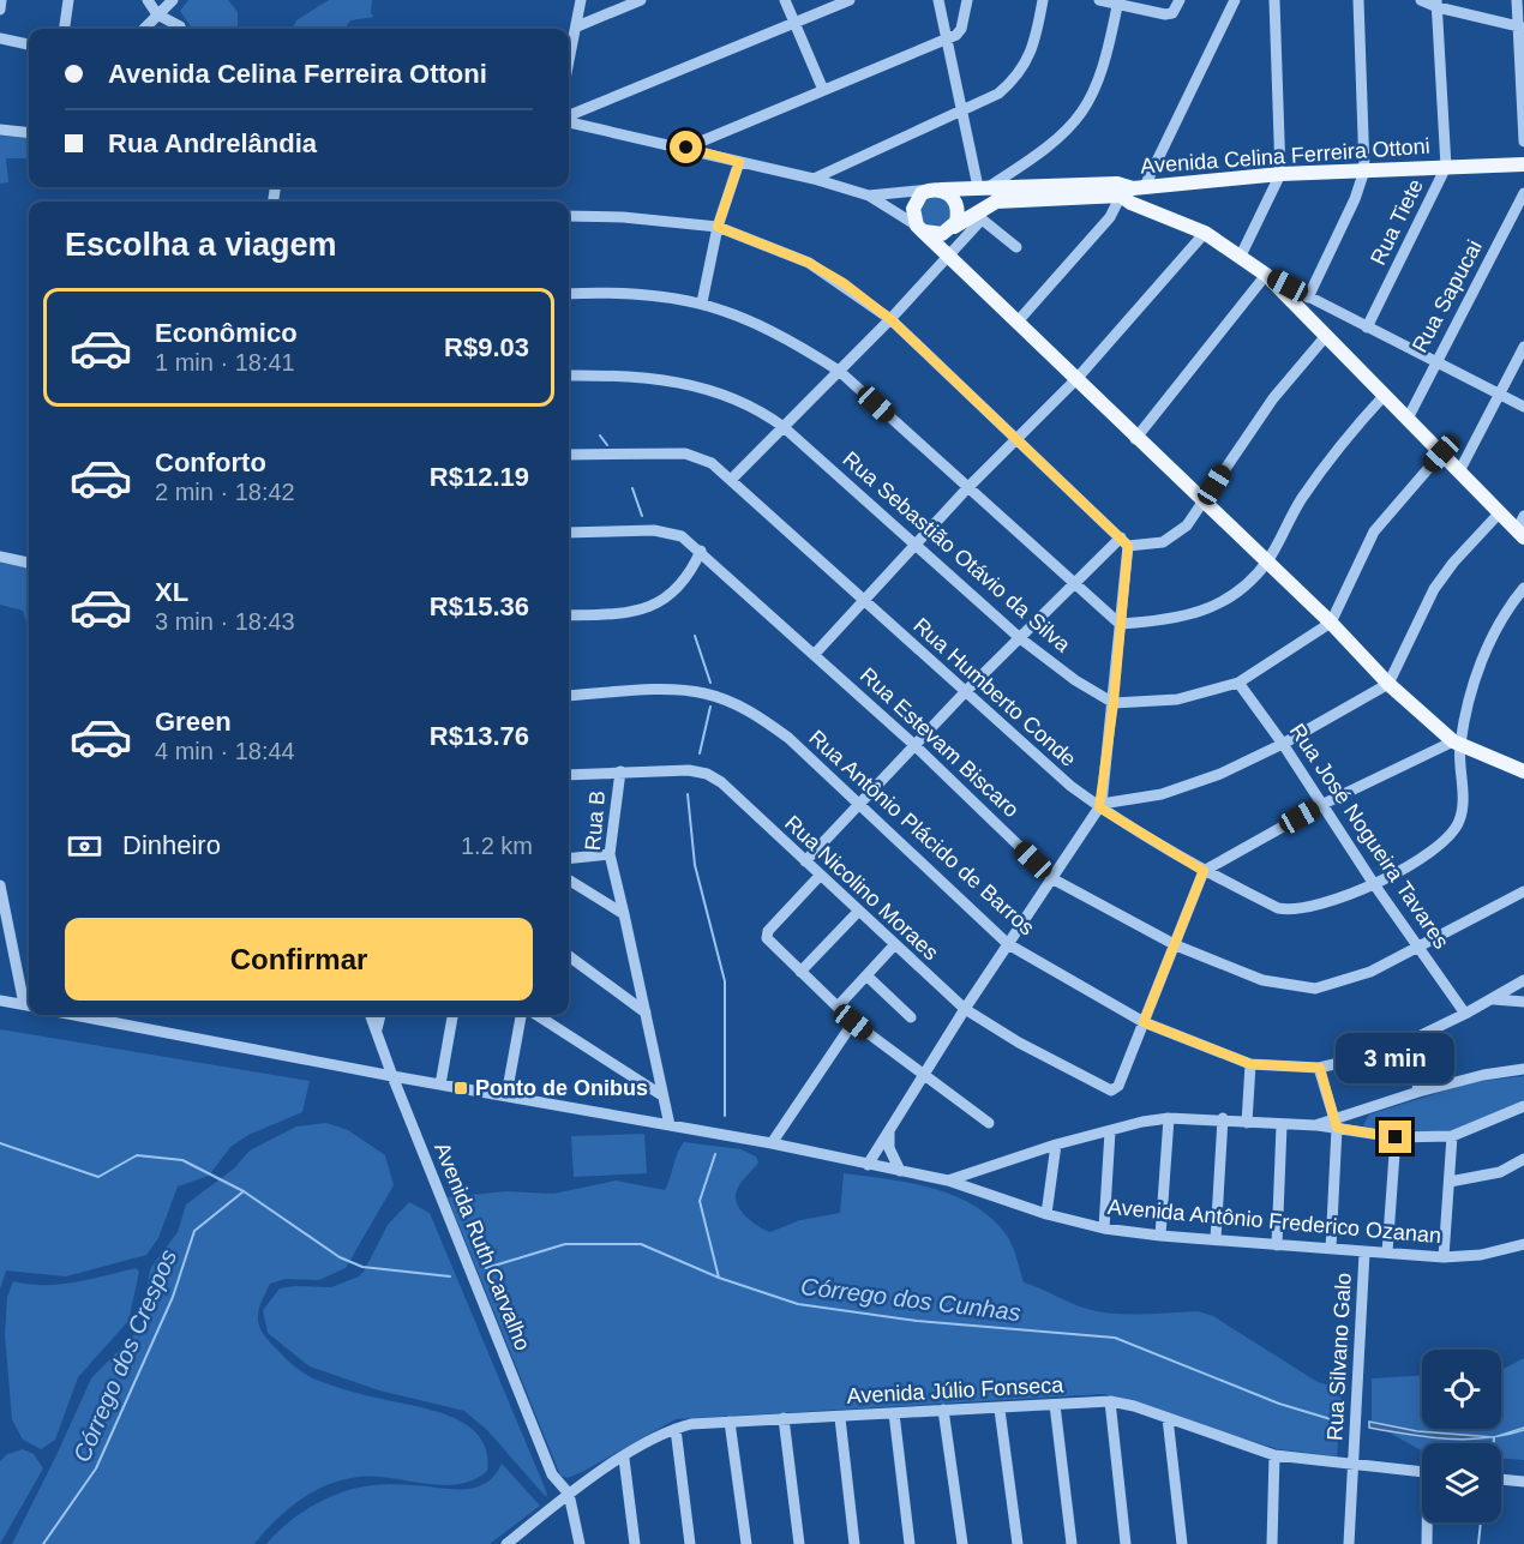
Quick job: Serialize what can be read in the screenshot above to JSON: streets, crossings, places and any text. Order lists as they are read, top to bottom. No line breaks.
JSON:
{"streets":{"main road":["Avenida Celina Ferreira Ottoni"],"street":["Rua Tiete","Rua Sapucai","Rua Sebastião Otávio da Silva","Rua Humberto Conde","Rua Estevam Biscaro","Rua B","Rua Antônio Plácido de Barros","Rua José Nogueira Tavares","Rua Nicolino Moraes","Avenida Antônio Frederico Ozanan","Avenida Ruth Carvalho","Rua Silvano Galo","Avenida Júlio Fonseca"]},"crossings":[["Avenida Celina Ferreira Ottoni","Rua Tiete"],["Rua Humberto Conde","Rua José Nogueira Tavares"],["Rua Estevam Biscaro","Rua José Nogueira Tavares"],["Rua B","Rua Nicolino Moraes"],["Rua B","Avenida Antônio Frederico Ozanan"],["Rua Antônio Plácido de Barros","Rua José Nogueira Tavares"],["Rua Antônio Plácido de Barros","Rua Nicolino Moraes"],["Avenida Antônio Frederico Ozanan","Avenida Ruth Carvalho"],["Avenida Antônio Frederico Ozanan","Rua Silvano Galo"],["Avenida Ruth Carvalho","Avenida Júlio Fonseca"],["Rua Silvano Galo","Avenida Júlio Fonseca"]],"water":["Córrego dos Cunhas","Córrego dos Crespos"],"places":{"transit":["Ponto de Onibus"]},"page":{"banner":["Avenida Celina Ferreira Ottoni","Rua Andrelândia"],"heading":"Escolha a viagem","list":[{"name":"Econômico","note":"1 min · 18:41","value":"R$9.03"},{"name":"Conforto","note":"2 min · 18:42","value":"R$12.19"},{"name":"XL","note":"3 min · 18:43","value":"R$15.36"},{"name":"Green","note":"4 min · 18:44","value":"R$13.76"}],"pay":["Dinheiro","1.2 km"],"buttons":"Confirmar","bubble":"3 min"}}
